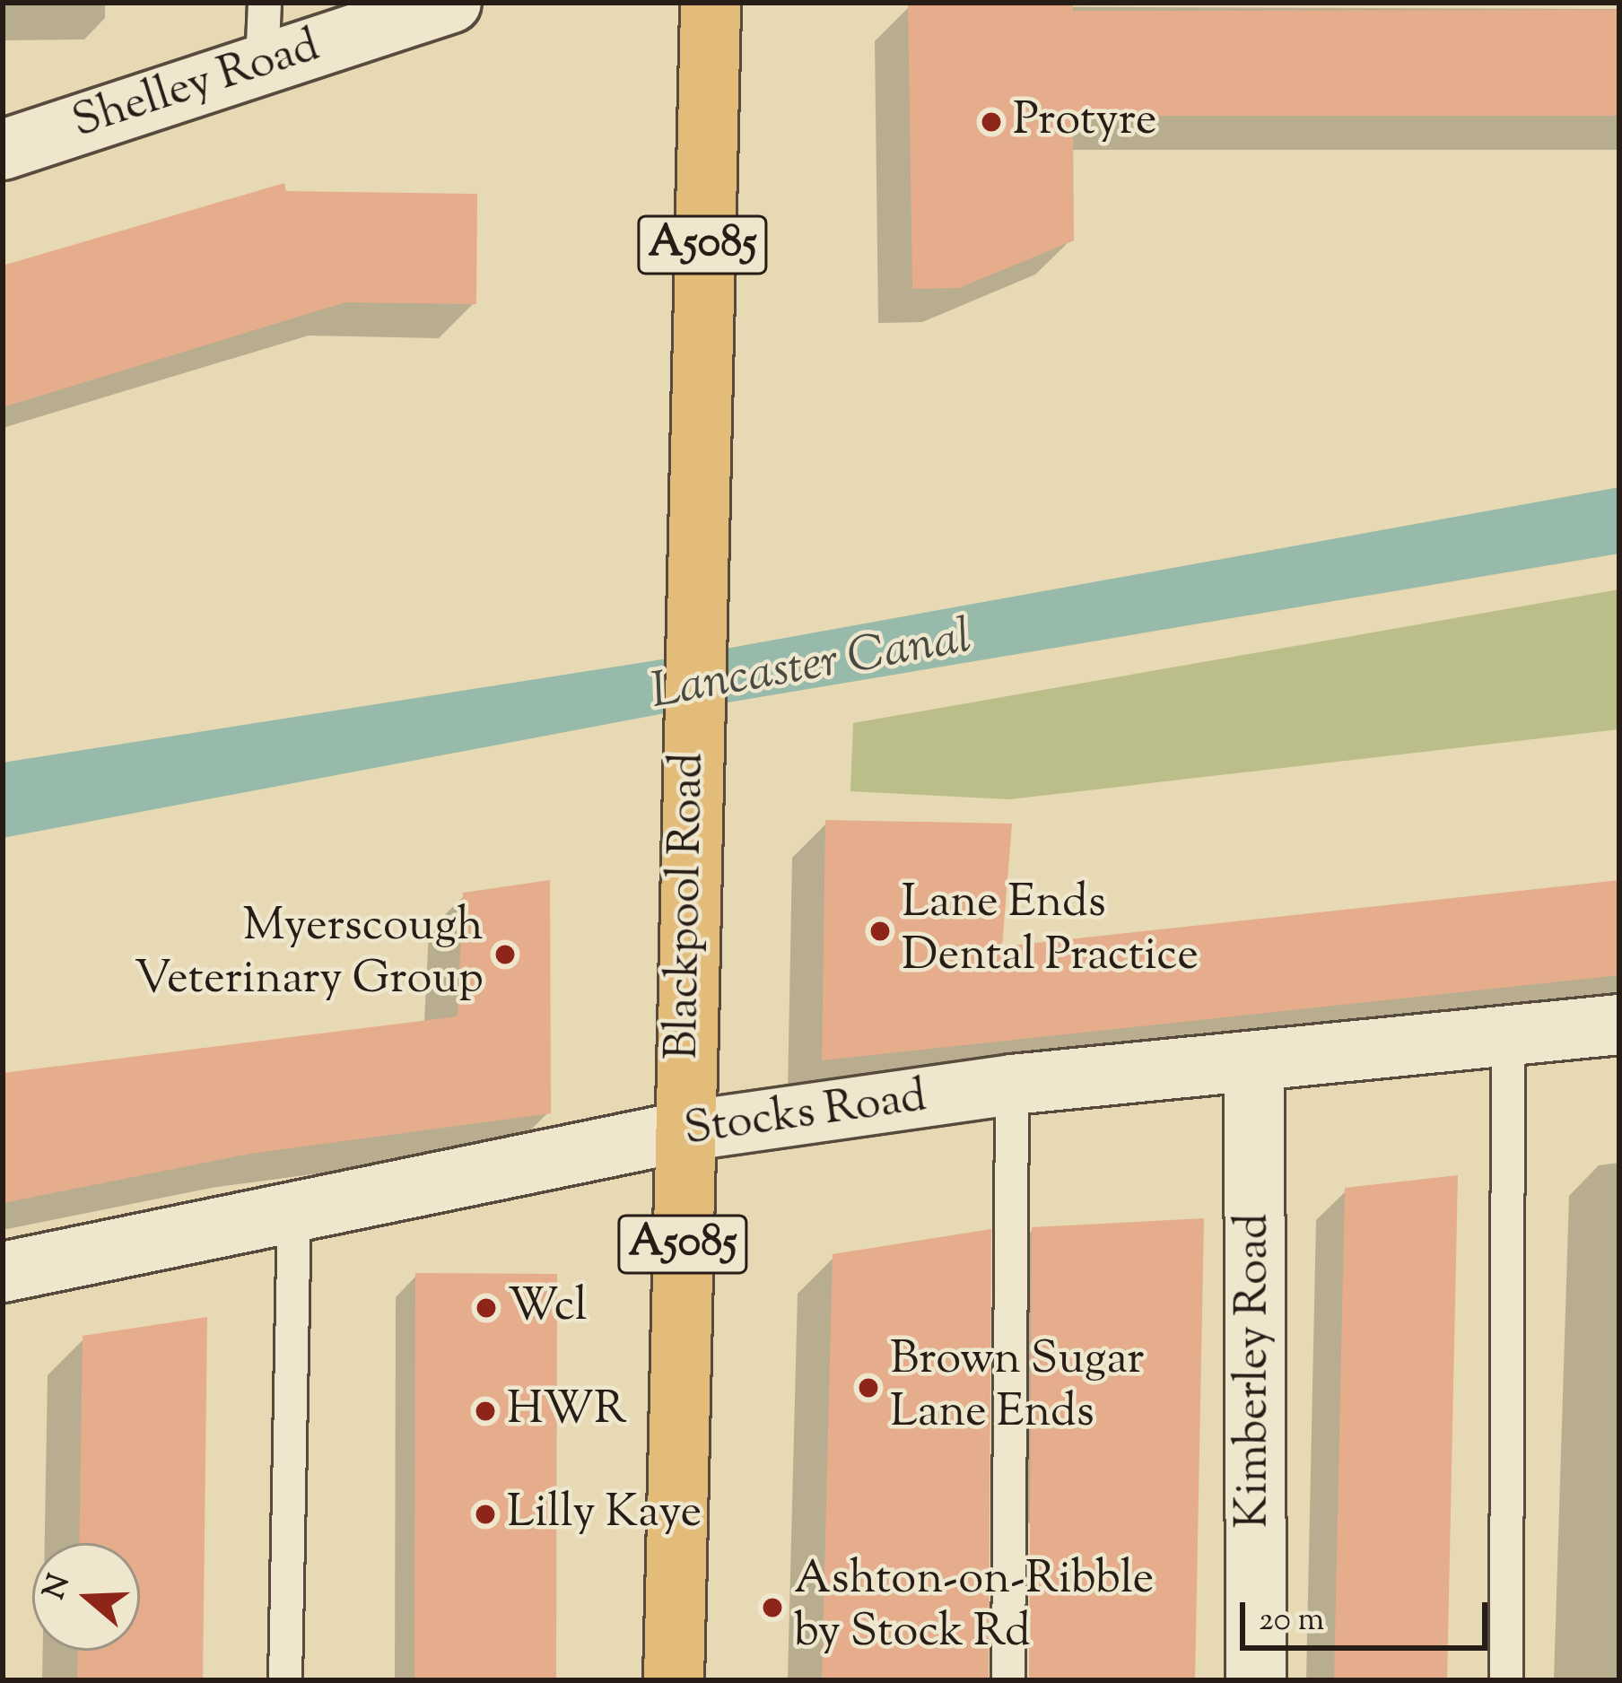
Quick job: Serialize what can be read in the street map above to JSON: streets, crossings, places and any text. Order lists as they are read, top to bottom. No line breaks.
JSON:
{"streets":{"highway":["A5085","Blackpool Road"],"street":["Shelley Road","Stocks Road","Kimberley Road"]},"crossings":[["Blackpool Road","Stocks Road"],["Stocks Road","Kimberley Road"]],"water":["Lancaster Canal"],"places":["Protyre","Lane Ends Dental Practice","Myerscough Veterinary Group","Wcl","Brown Sugar Lane Ends","HWR","Lilly Kaye","Ashton-on-Ribble by Stock Rd"],"scale_bar":"20 m","north":"left"}
